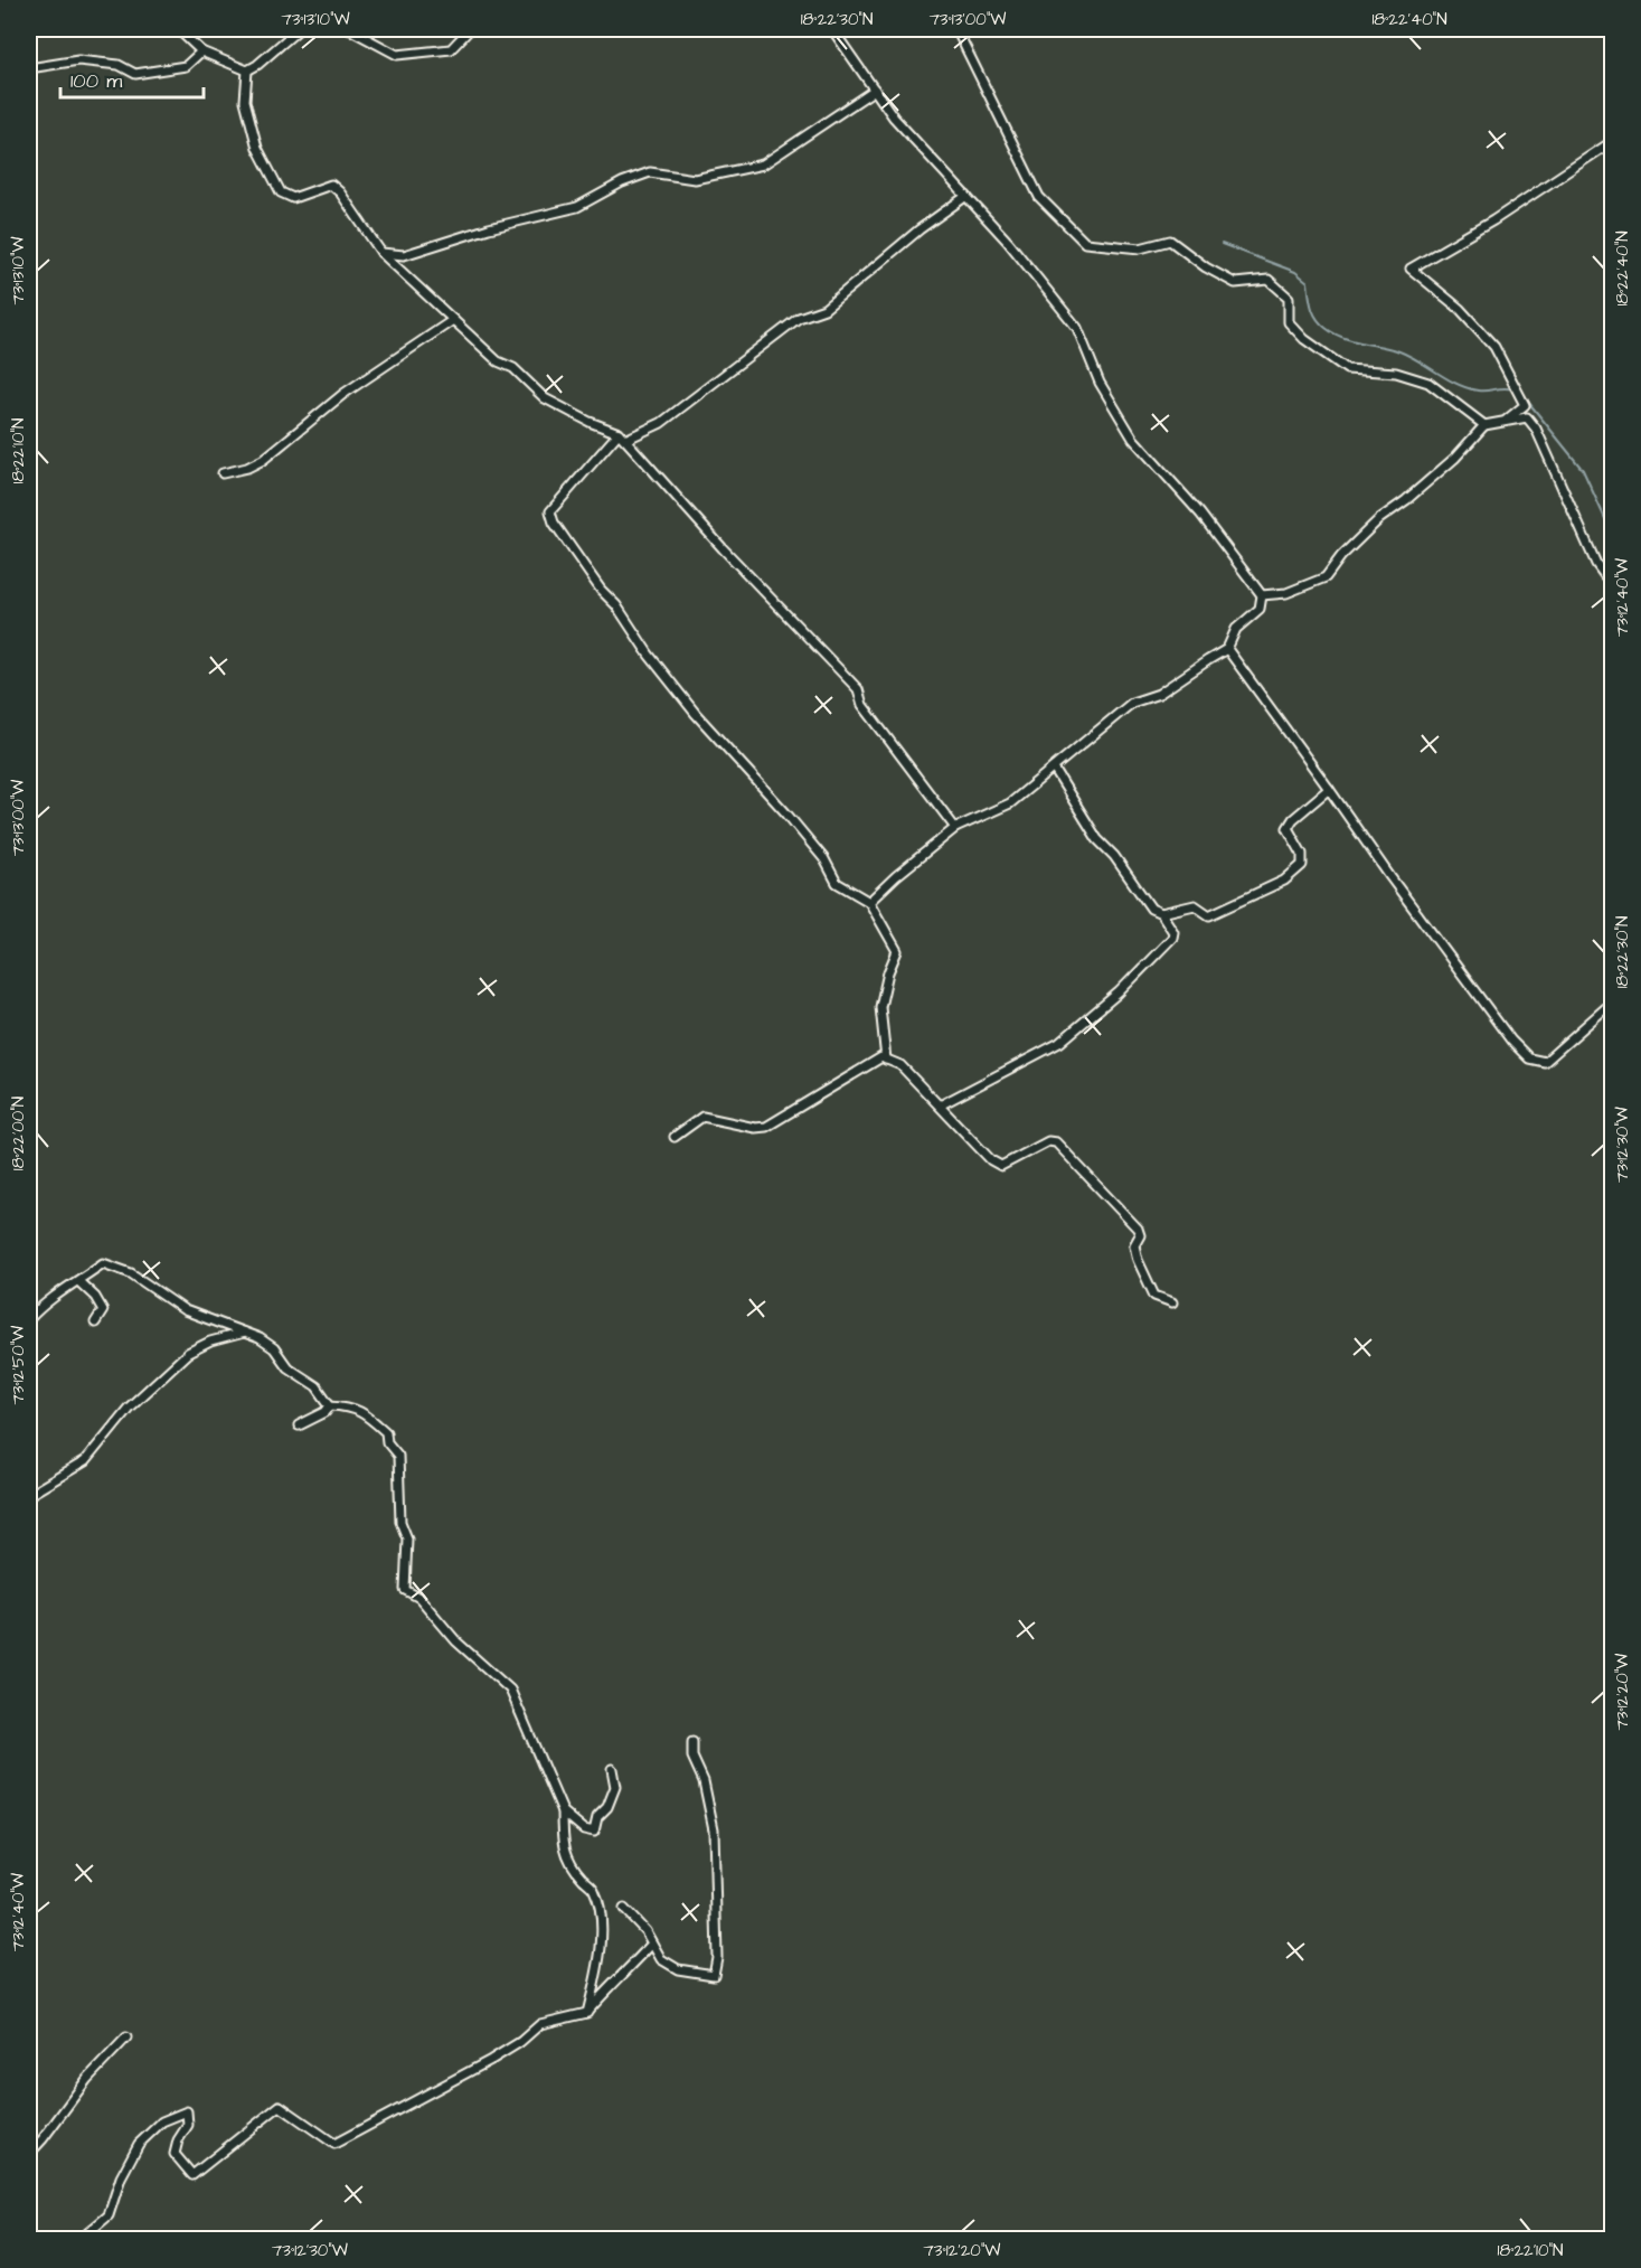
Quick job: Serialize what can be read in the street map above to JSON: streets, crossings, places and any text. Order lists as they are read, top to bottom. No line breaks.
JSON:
{"scale_bar":"100 m","coordinates":["73°13'10\"W","18°22'30\"N","73°13'00\"W","18°22'40\"N","18°22'10\"N","73°12'40\"W","18°22'00\"N","73°12'30\"W","73°12'50\"W","73°12'20\"W"]}
